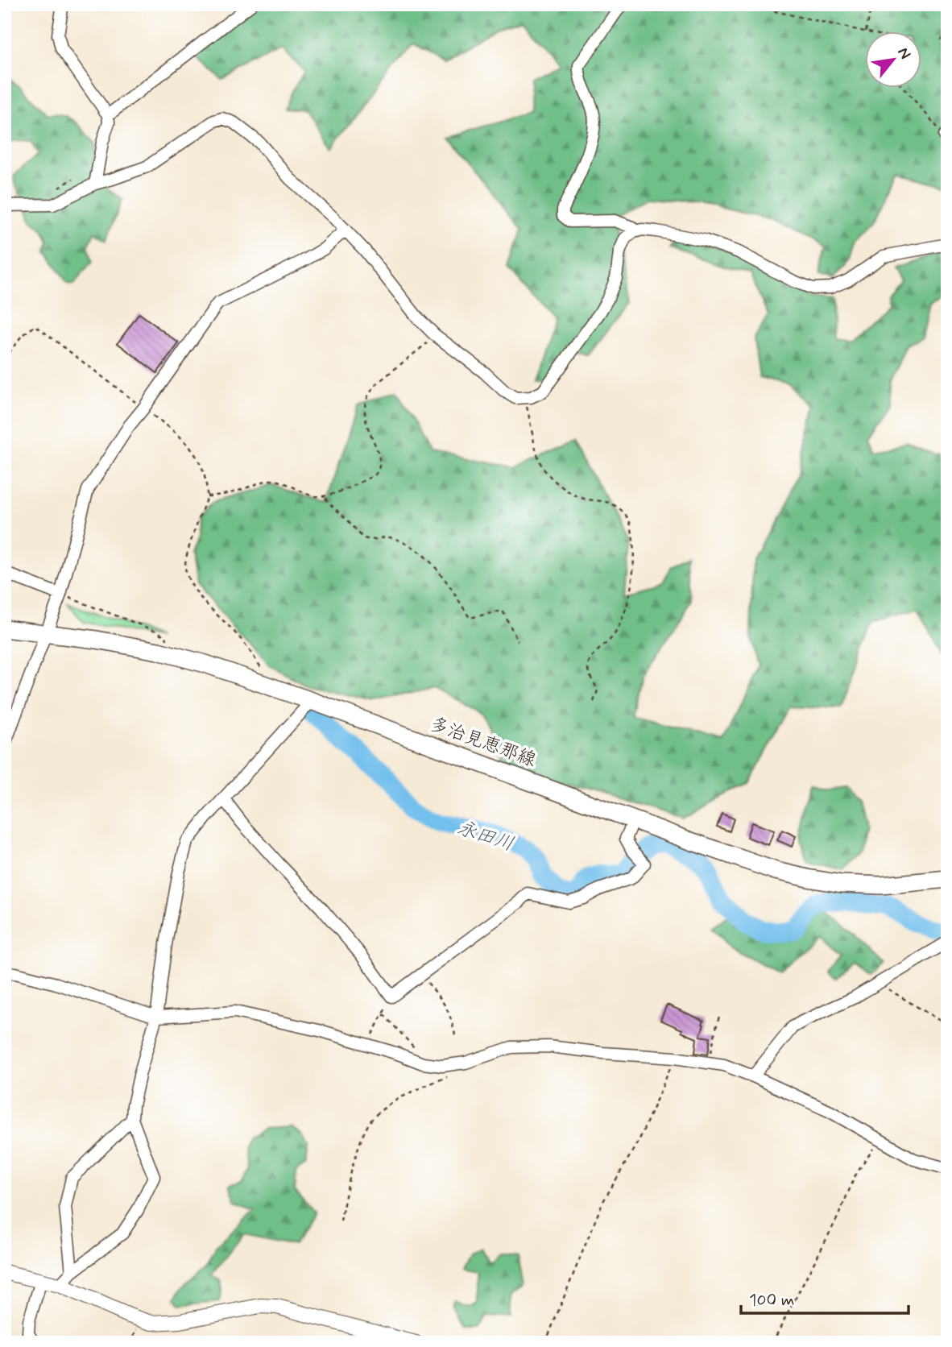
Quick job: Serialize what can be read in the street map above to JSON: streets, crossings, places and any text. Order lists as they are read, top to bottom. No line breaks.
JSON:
{"streets":{"main road":["多治見恵那線"]},"water":["永田川"],"scale_bar":"100 m","north":"top right"}
